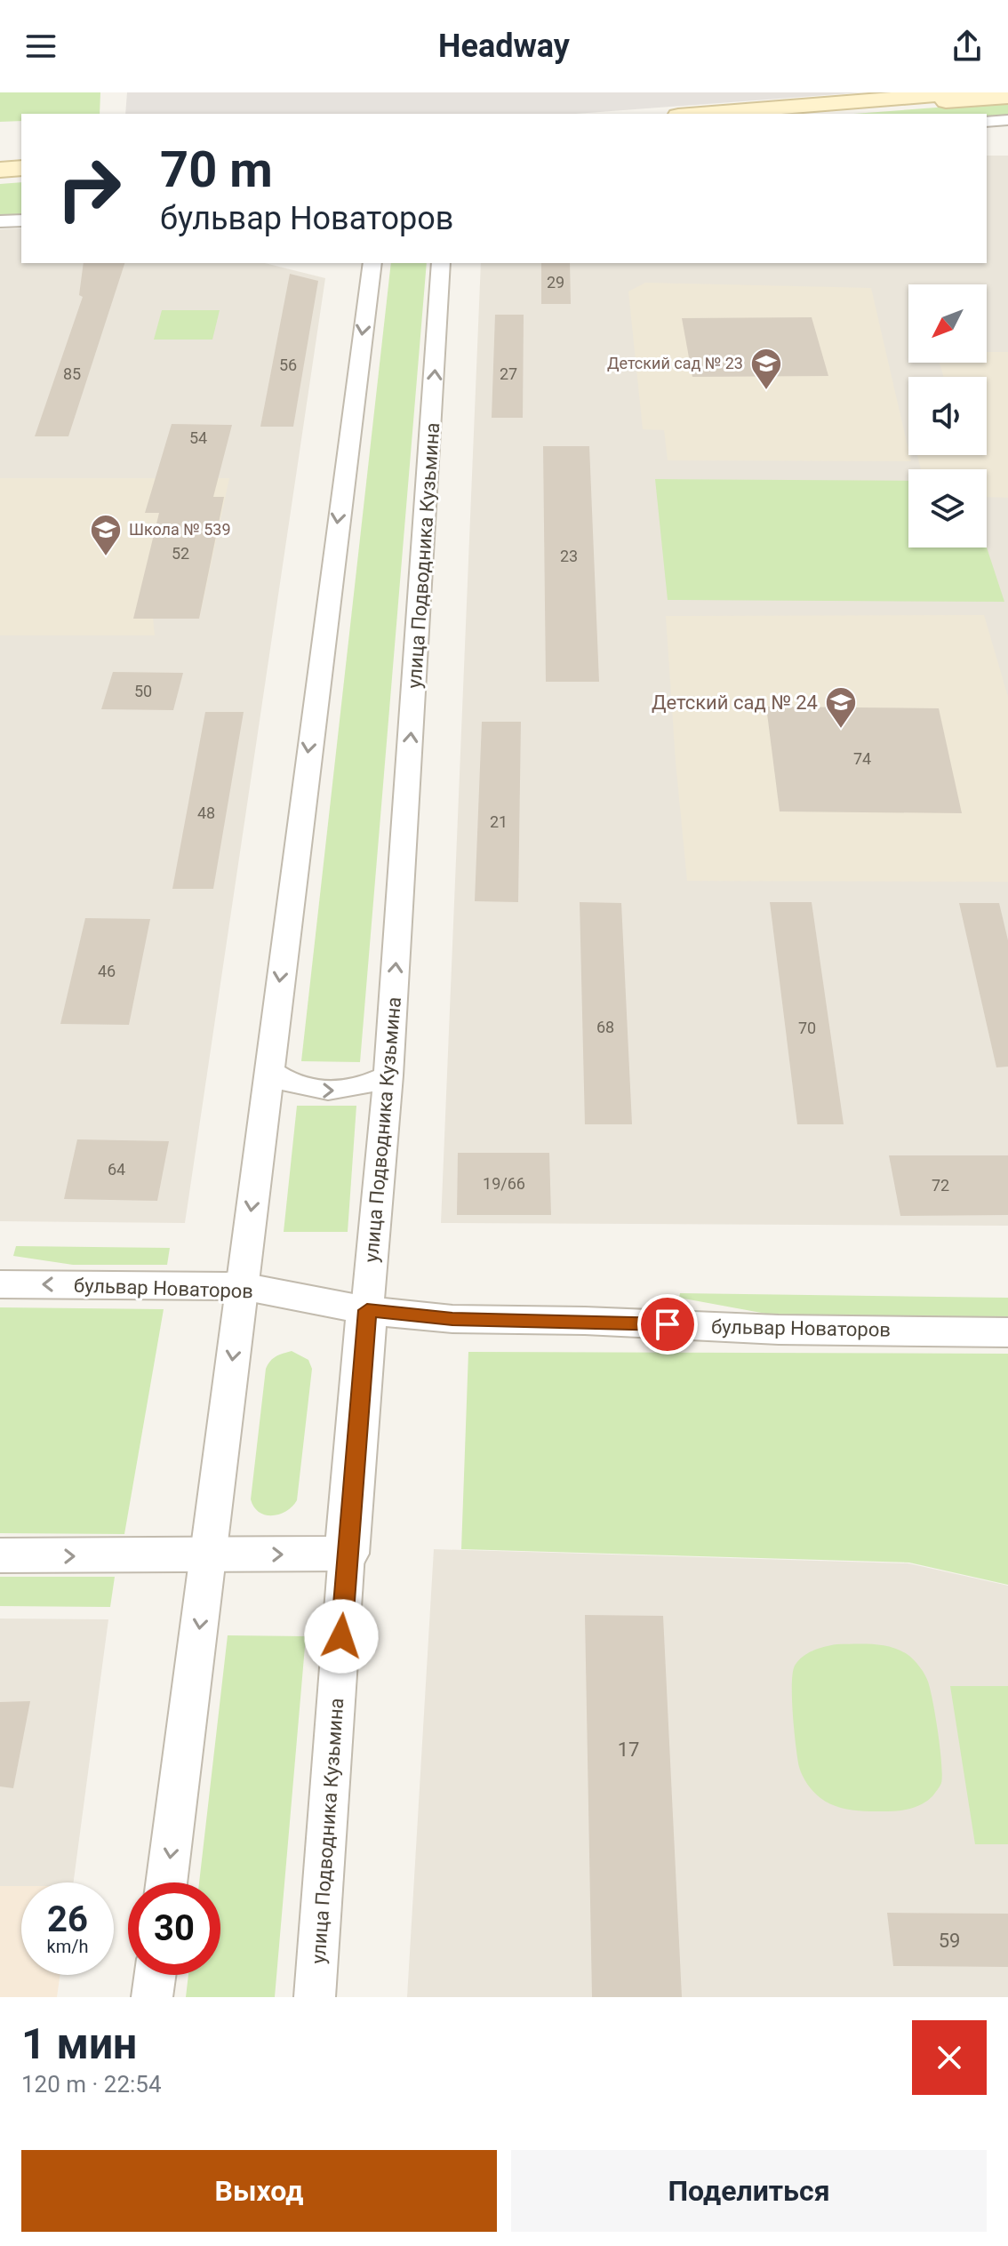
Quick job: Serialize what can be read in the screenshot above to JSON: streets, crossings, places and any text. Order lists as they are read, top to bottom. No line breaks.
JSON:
{"streets":{"street":["улица Подводника Кузьмина","бульвар Новаторов"]},"crossings":[["улица Подводника Кузьмина","бульвар Новаторов"]],"places":{"school or university":["Детский сад № 23","Школа № 539","Детский сад № 24"]},"house_numbers":["29","56","85","27","54","52","23","50","74","48","21","46","68","70","64","19/66","72","17","59"],"north":"bottom left","page":{"header":"Headway","turn":["70 m","бульвар Новаторов"],"speed":"26 km/h","limit":"30","heading":["1 мин","120 m · 22:54"],"buttons":["Выход","Поделиться"]}}
